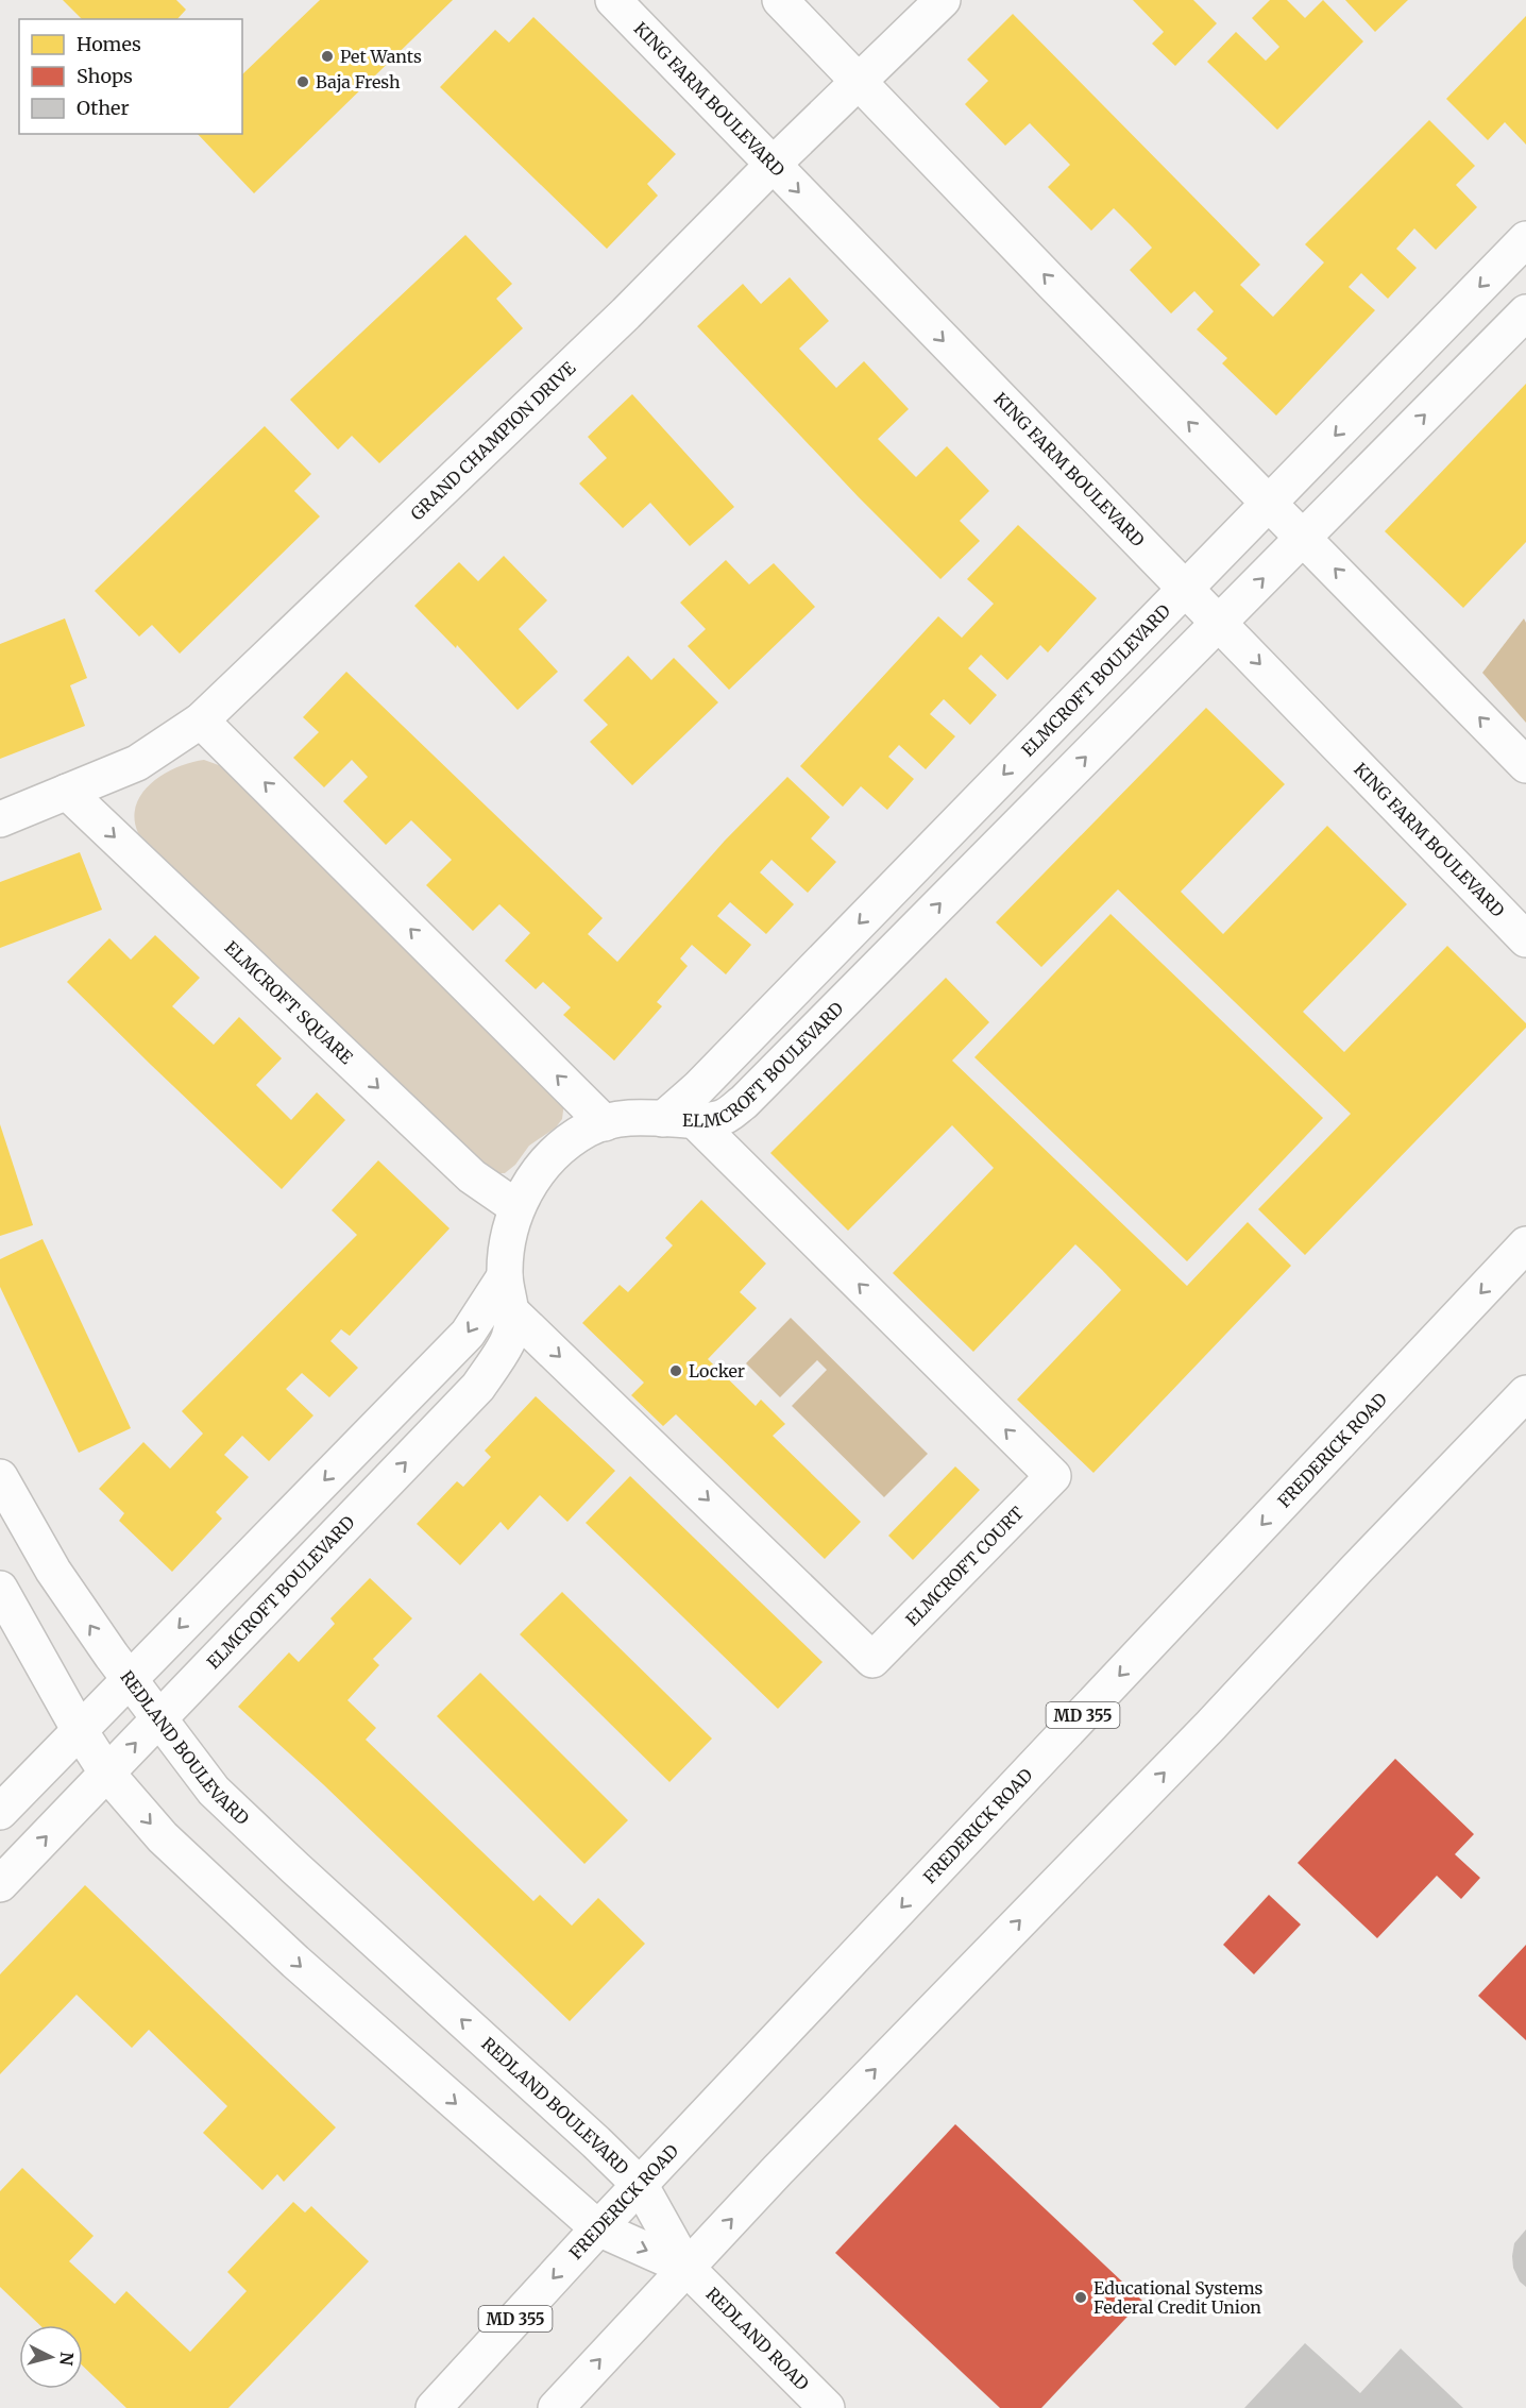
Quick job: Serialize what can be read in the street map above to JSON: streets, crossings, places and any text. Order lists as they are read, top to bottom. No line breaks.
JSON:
{"streets":{"street":["KING FARM BOULEVARD","GRAND CHAMPION DRIVE","ELMCROFT BOULEVARD","ELMCROFT SQUARE","FREDERICK ROAD","ELMCROFT COURT","MD 355","REDLAND BOULEVARD","REDLAND ROAD"]},"crossings":[["KING FARM BOULEVARD","GRAND CHAMPION DRIVE"],["KING FARM BOULEVARD","ELMCROFT BOULEVARD"],["GRAND CHAMPION DRIVE","ELMCROFT SQUARE"],["ELMCROFT BOULEVARD","ELMCROFT SQUARE"],["ELMCROFT BOULEVARD","ELMCROFT COURT"],["ELMCROFT BOULEVARD","REDLAND BOULEVARD"],["FREDERICK ROAD","REDLAND BOULEVARD"],["REDLAND BOULEVARD","REDLAND ROAD"]],"places":["Pet Wants","Baja Fresh","Locker","Educational Systems Federal Credit Union"],"legend":["Homes","Shops","Other"],"north":"right"}
